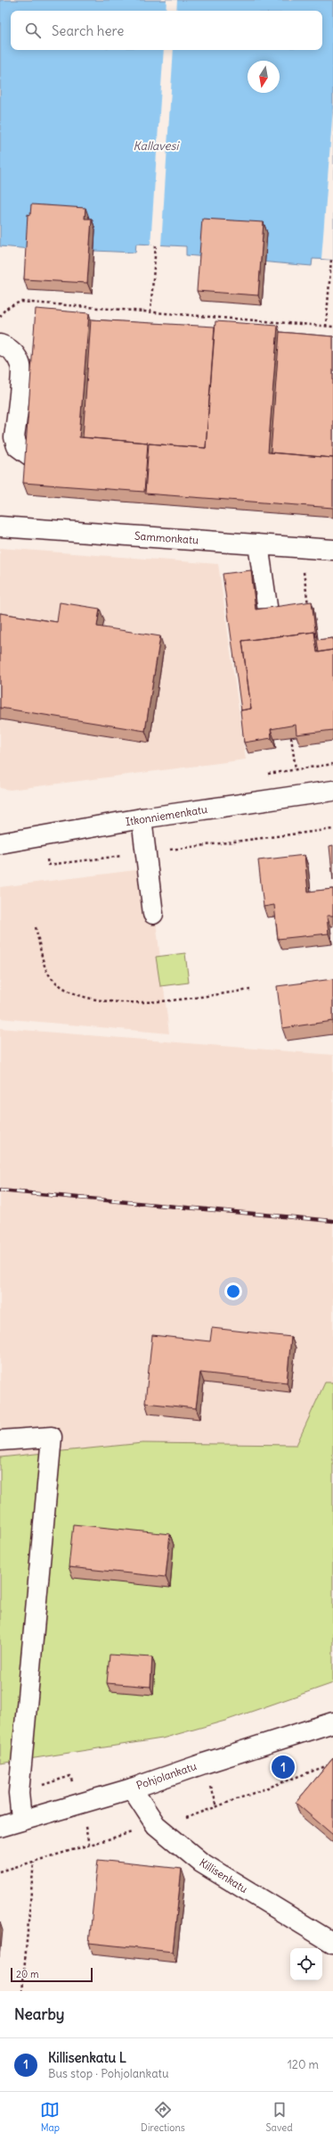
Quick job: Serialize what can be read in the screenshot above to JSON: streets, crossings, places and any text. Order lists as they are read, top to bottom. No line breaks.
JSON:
{"streets":{"main road":["Sammonkatu","Itkonniemenkatu","Pohjolankatu","Killisenkatu"]},"crossings":[["Pohjolankatu","Killisenkatu"]],"water":["Kallavesi"],"scale_bar":"20 m","north":"bottom","page":{"search":"Search here","pins":"1","scale":"20 m","heading":"Nearby","list":[{"mark":"1","name":"Killisenkatu L","note":"Bus stop · Pohjolankatu","value":"120 m"}],"nav":["Map","Directions","Saved"]}}
